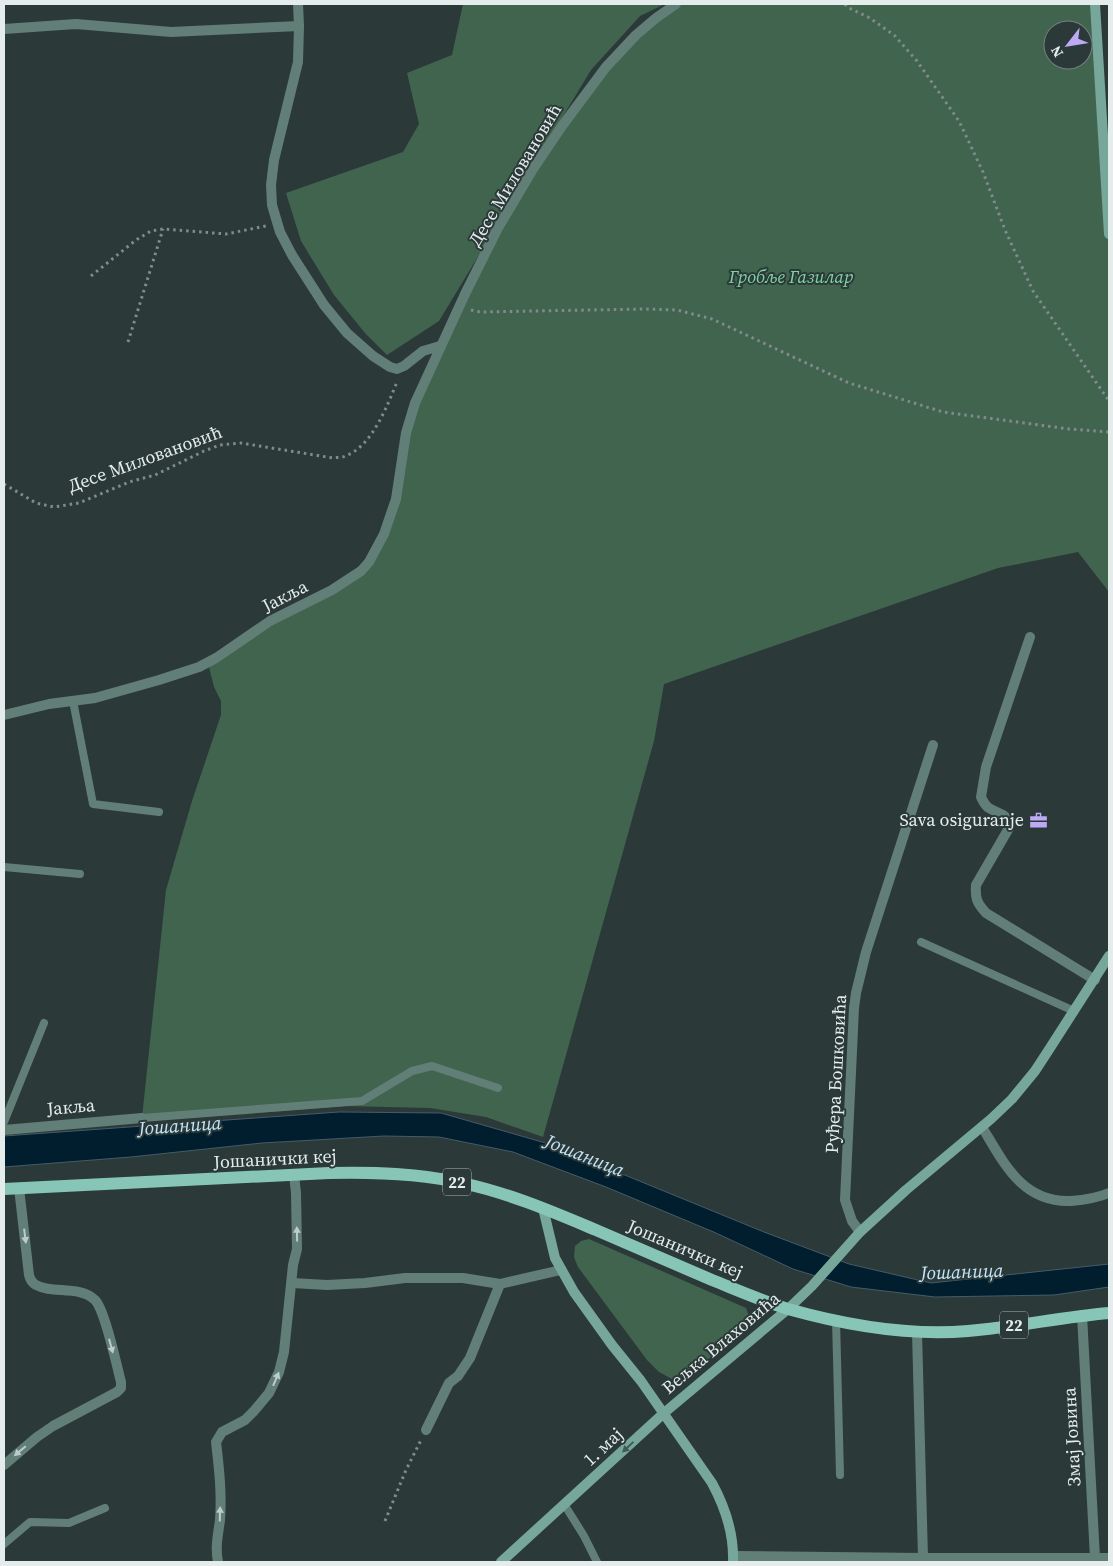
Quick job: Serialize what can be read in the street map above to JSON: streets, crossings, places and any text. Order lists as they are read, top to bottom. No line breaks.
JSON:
{"streets":{"main road":["Јошанички кеј","22"],"street":["Десе Миловановић","Јакља","Руђера Бошковића","Вељка Влаховића","Змај Јовина","1. мај"]},"crossings":[["Десе Миловановић","Јакља"],["Руђера Бошковића","Вељка Влаховића"],["Јошанички кеј","22"],["Јошанички кеј","Вељка Влаховића"],["22","Вељка Влаховића"],["22","Змај Јовина"],["Вељка Влаховића","1. мај"]],"one_way":["1. мај"],"water":["Јошаница"],"parks":["Гробље Газилар"],"places":{"office":["Sava osiguranje"]},"north":"bottom left"}
